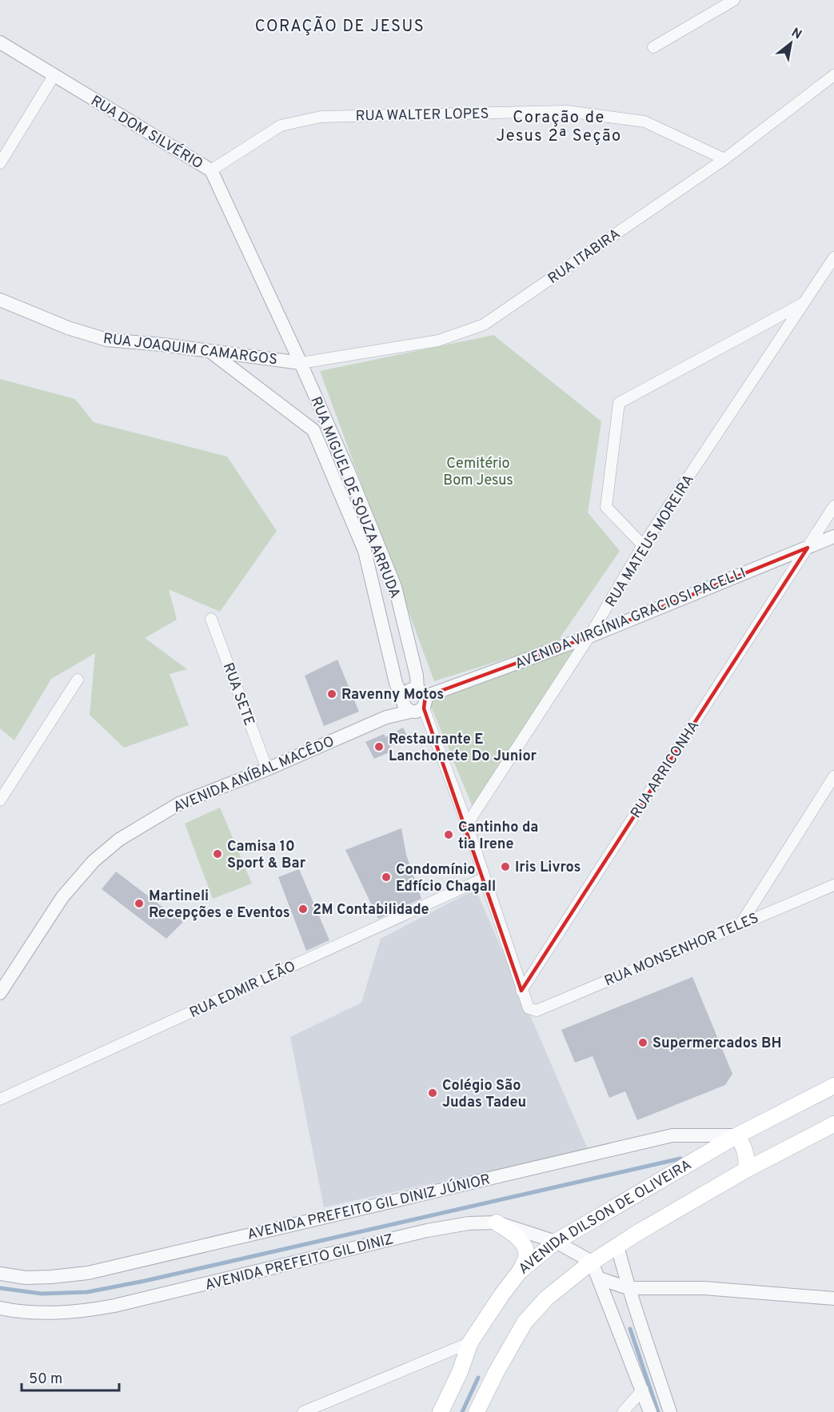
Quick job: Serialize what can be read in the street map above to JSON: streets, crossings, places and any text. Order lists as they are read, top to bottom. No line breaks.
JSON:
{"streets":{"main road":["AVENIDA DILSON DE OLIVEIRA"],"street":["RUA WALTER LOPES","RUA DOM SILVÉRIO","RUA ITABIRA","RUA JOAQUIM CAMARGOS","RUA MIGUEL DE SOUZA ARRUDA","RUA MATEUS MOREIRA","AVENIDA VIRGÍNIA GRACIOSI PACELLI","RUA SETE","RUA ARRICONHA","AVENIDA ANÍBAL MACÊDO","RUA MONSENHOR TELES","RUA EDMIR LEÃO","AVENIDA PREFEITO GIL DINIZ JÚNIOR","AVENIDA PREFEITO GIL DINIZ"]},"crossings":[["RUA WALTER LOPES","RUA DOM SILVÉRIO"],["RUA WALTER LOPES","RUA ITABIRA"],["RUA DOM SILVÉRIO","RUA ITABIRA"],["RUA DOM SILVÉRIO","RUA JOAQUIM CAMARGOS"],["RUA DOM SILVÉRIO","RUA MIGUEL DE SOUZA ARRUDA"],["RUA ITABIRA","RUA JOAQUIM CAMARGOS"],["RUA ITABIRA","RUA MIGUEL DE SOUZA ARRUDA"],["RUA JOAQUIM CAMARGOS","RUA MIGUEL DE SOUZA ARRUDA"],["RUA MIGUEL DE SOUZA ARRUDA","RUA MATEUS MOREIRA"],["RUA MIGUEL DE SOUZA ARRUDA","AVENIDA VIRGÍNIA GRACIOSI PACELLI"],["RUA MIGUEL DE SOUZA ARRUDA","RUA ARRICONHA"],["RUA MIGUEL DE SOUZA ARRUDA","AVENIDA ANÍBAL MACÊDO"],["RUA MIGUEL DE SOUZA ARRUDA","RUA MONSENHOR TELES"],["RUA MIGUEL DE SOUZA ARRUDA","RUA EDMIR LEÃO"],["RUA MATEUS MOREIRA","AVENIDA VIRGÍNIA GRACIOSI PACELLI"],["AVENIDA VIRGÍNIA GRACIOSI PACELLI","RUA ARRICONHA"],["AVENIDA VIRGÍNIA GRACIOSI PACELLI","AVENIDA ANÍBAL MACÊDO"],["RUA SETE","AVENIDA ANÍBAL MACÊDO"],["AVENIDA PREFEITO GIL DINIZ JÚNIOR","AVENIDA DILSON DE OLIVEIRA"],["AVENIDA DILSON DE OLIVEIRA","AVENIDA PREFEITO GIL DINIZ"]],"districts":["CORAÇÃO DE JESUS","Coração de Jesus 2ª Seção"],"parks":["Cemitério Bom Jesus"],"places":["Ravenny Motos","Restaurante E Lanchonete Do Junior","Cantinho da tia Irene","Camisa 10 Sport & Bar","Iris Livros","Condomínio Edfício Chagall","Martineli Recepções e Eventos","2M Contabilidade","Supermercados BH","Colégio São Judas Tadeu"],"scale_bar":"50 m","north":"top right"}
